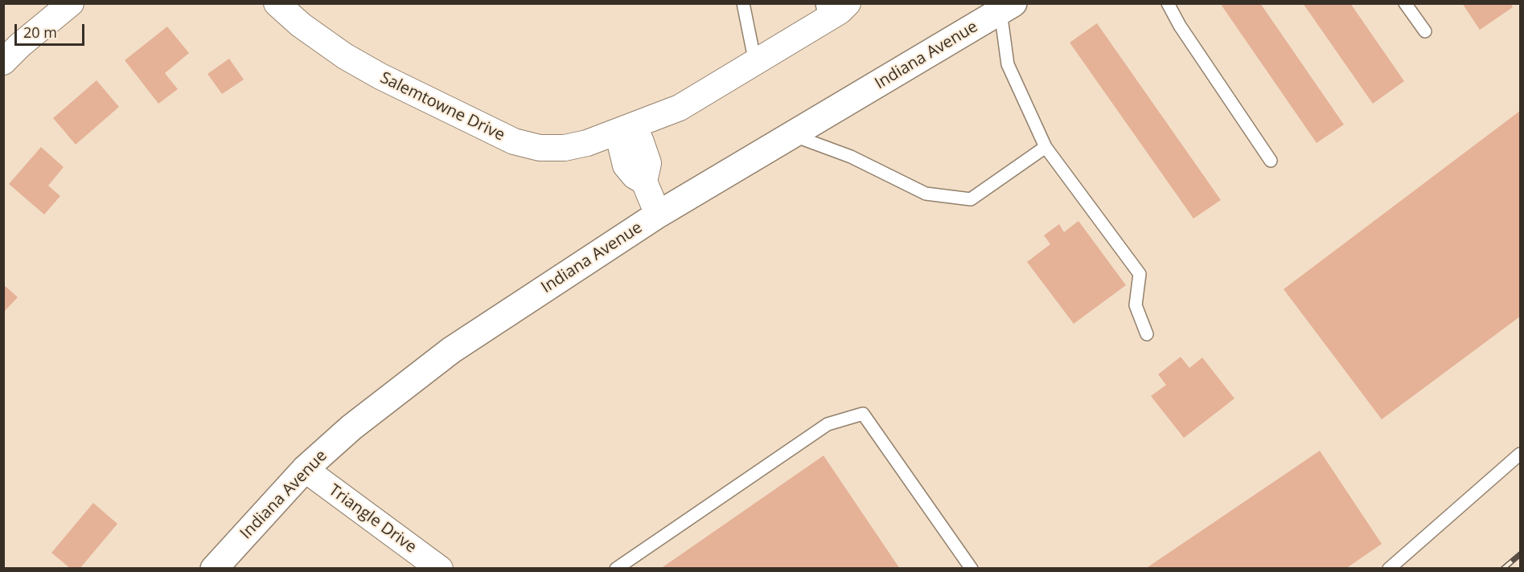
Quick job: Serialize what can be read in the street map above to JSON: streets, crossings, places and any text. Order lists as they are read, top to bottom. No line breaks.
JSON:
{"streets":{"main road":["Indiana Avenue"],"street":["Salemtowne Drive","Triangle Drive"]},"crossings":[["Indiana Avenue","Triangle Drive"]],"scale_bar":"20 m"}
